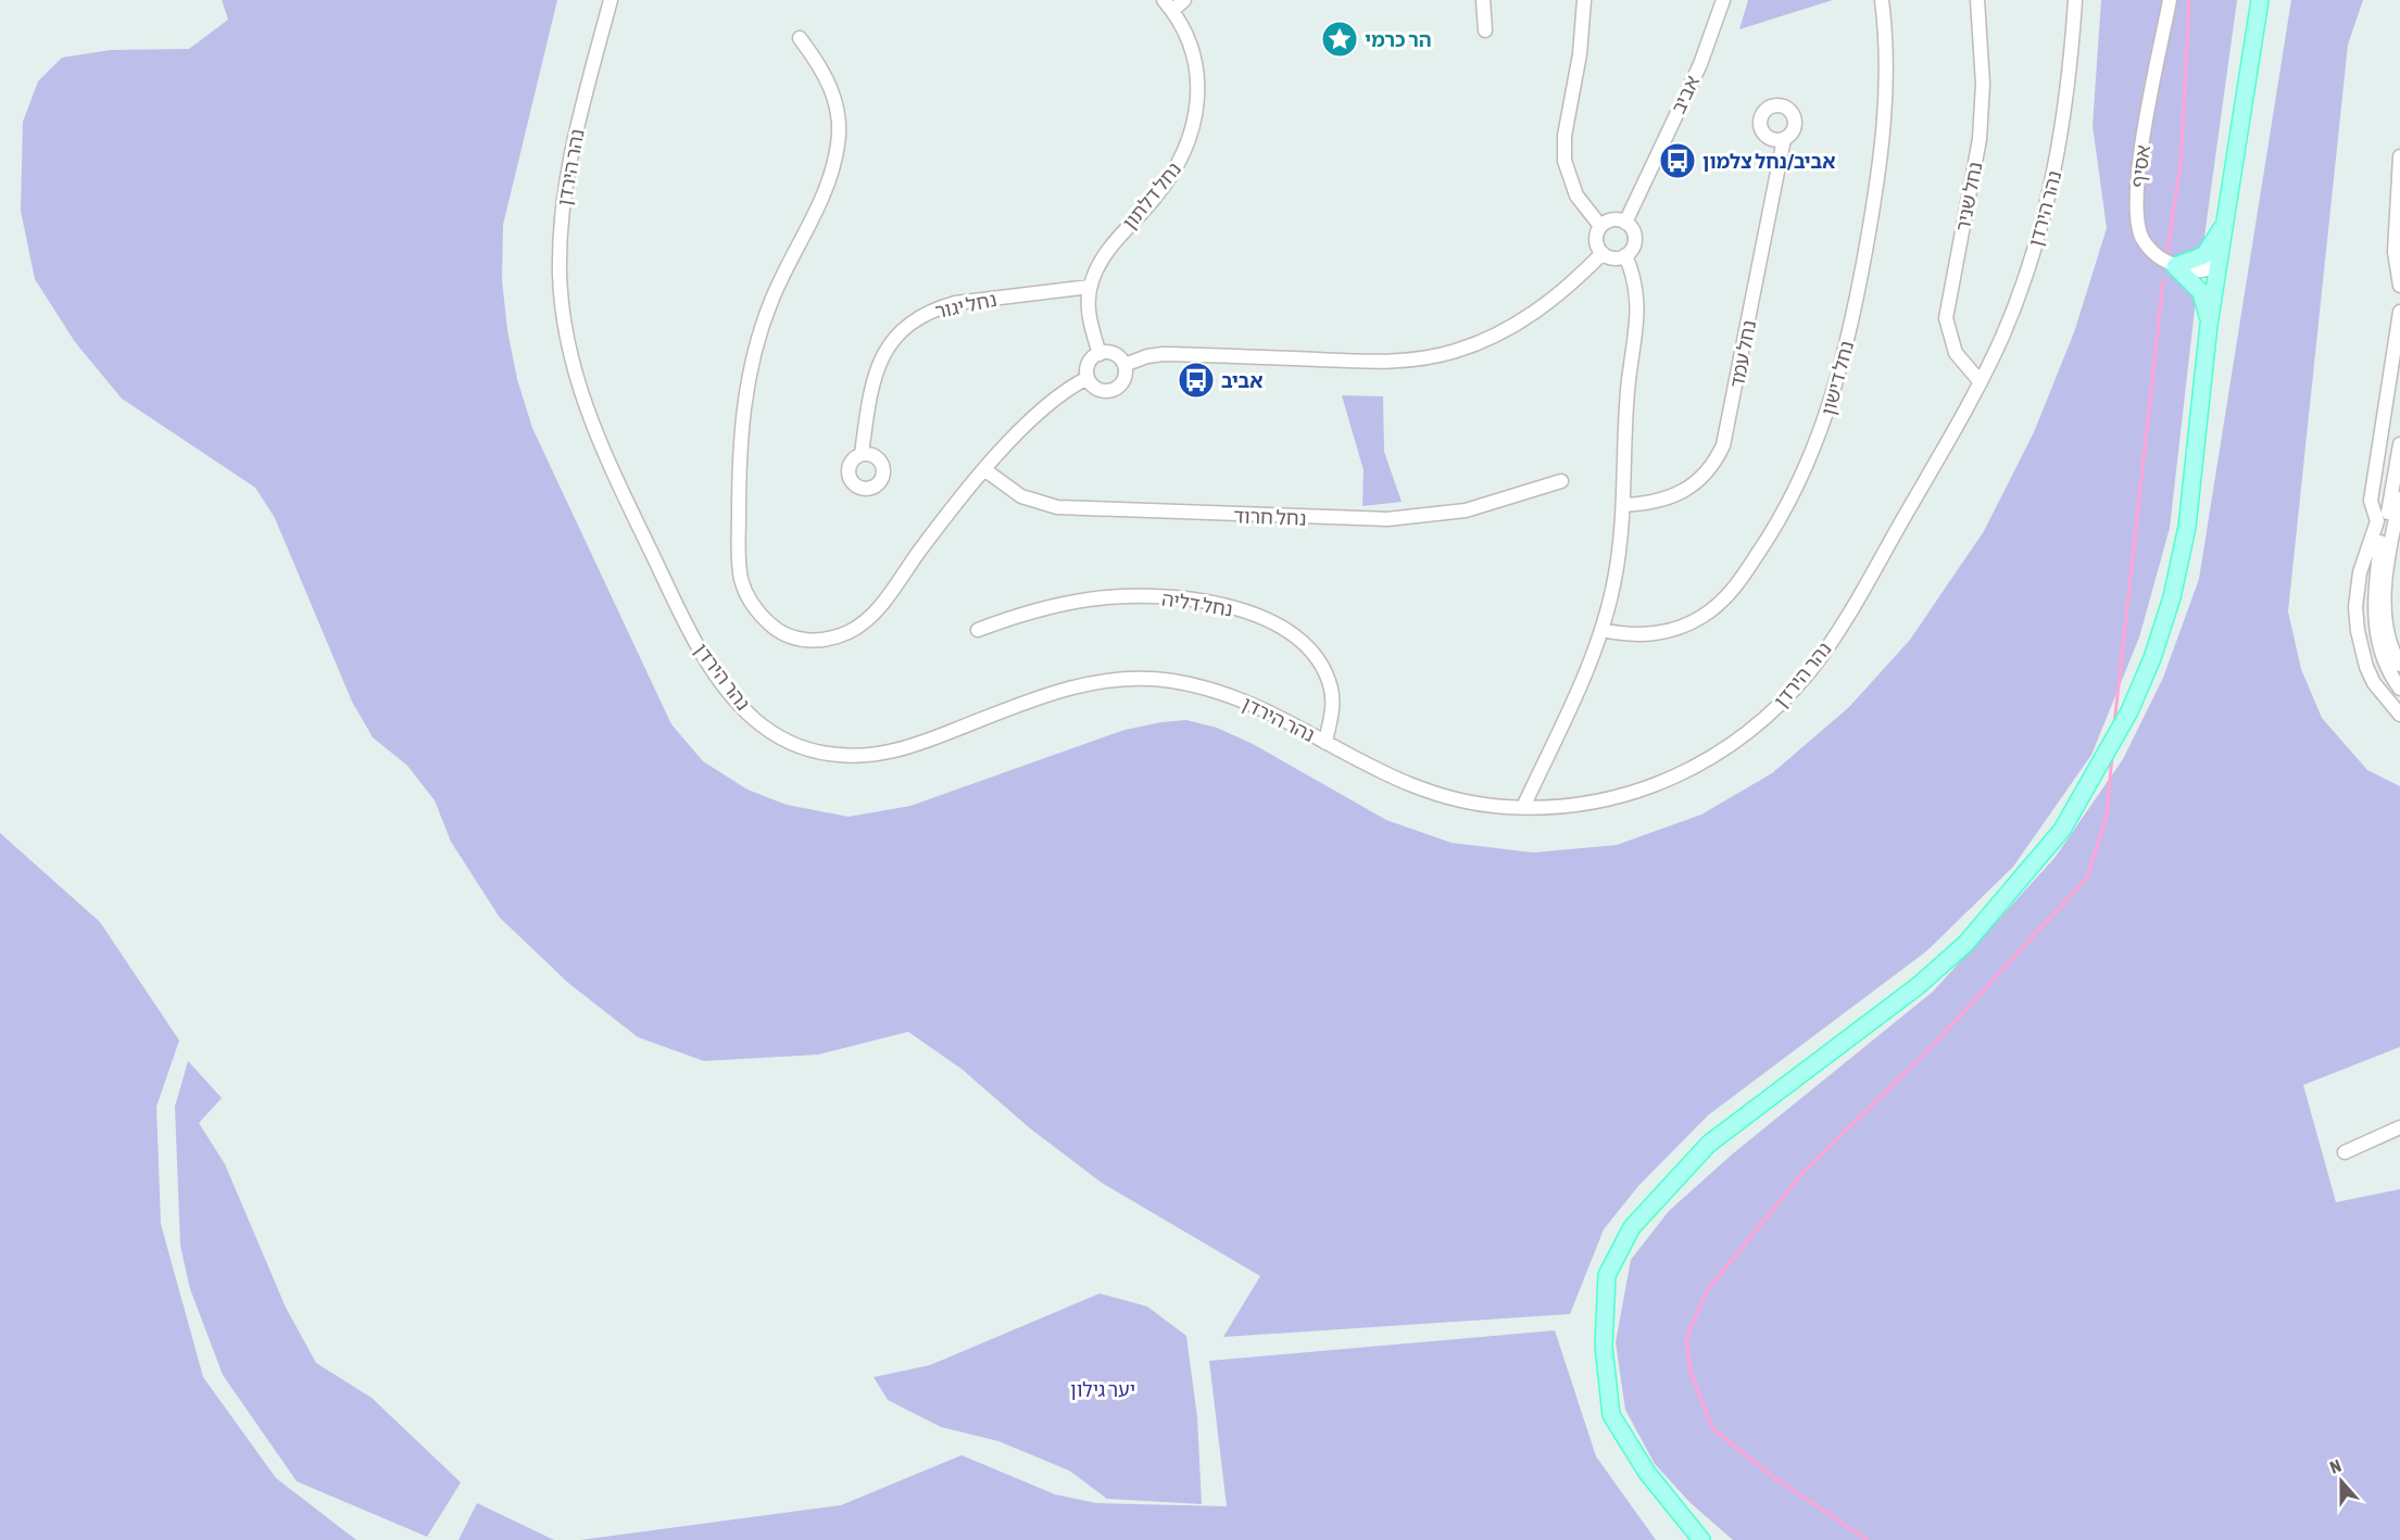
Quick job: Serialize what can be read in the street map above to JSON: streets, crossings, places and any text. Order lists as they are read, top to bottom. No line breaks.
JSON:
{"streets":{"street":["אביב","אסיף","נהר הירדן","נחל דלתון","נחל שניר","נחל יגור","נחל עמד","נחל דישון","נחל חרוד","נחל דליה"]},"crossings":[["נהר הירדן","נחל שניר"],["נהר הירדן","נחל דליה"],["נחל דלתון","נחל יגור"]],"parks":["יער גילון"],"places":{"place":["הר כרמי"],"bus stop":["אביב/נחל צלמון","אביב"]},"north":"top"}
